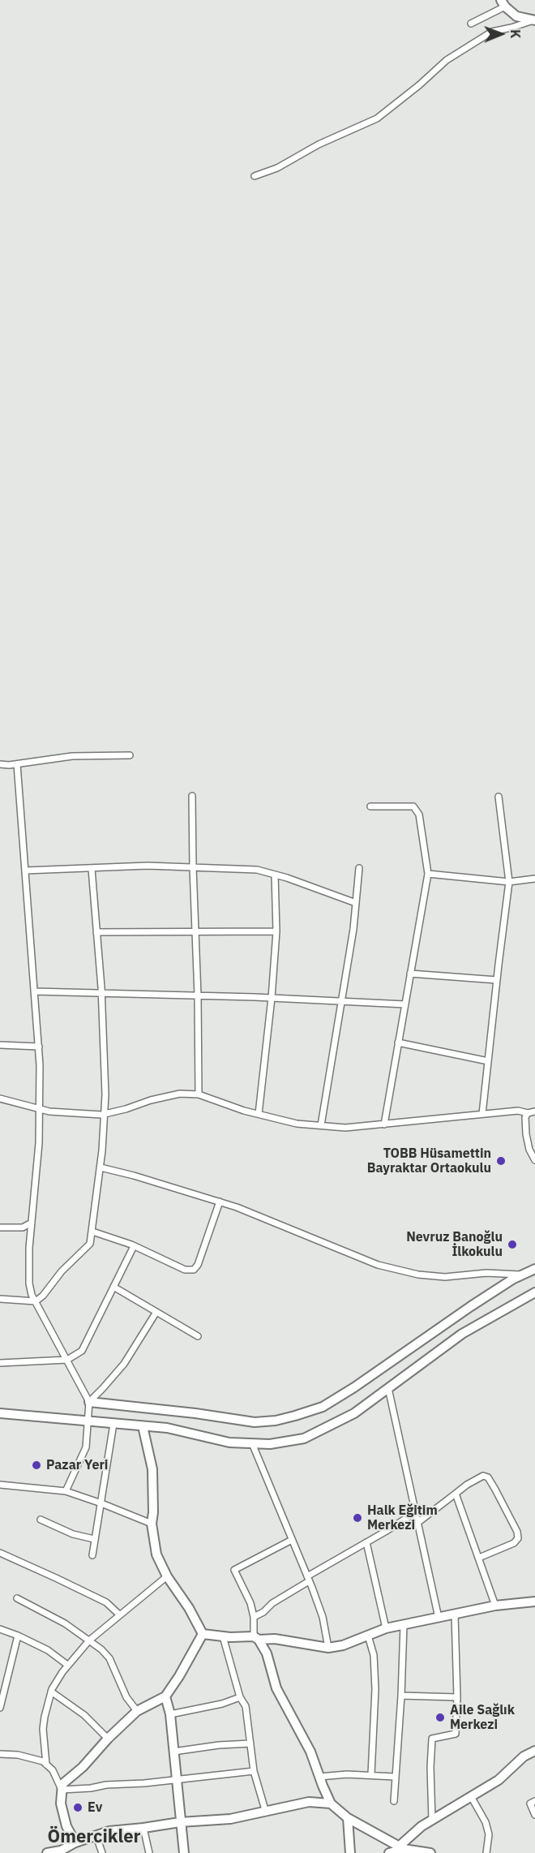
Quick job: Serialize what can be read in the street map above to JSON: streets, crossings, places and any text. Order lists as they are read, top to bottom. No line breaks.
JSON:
{"districts":["Ömercikler"],"places":["TOBB Hüsamettin Bayraktar Ortaokulu","Nevruz Banoğlu İlkokulu","Pazar Yeri","Halk Eğitim Merkezi","Aile Sağlık Merkezi","Ev"],"north":"right"}
